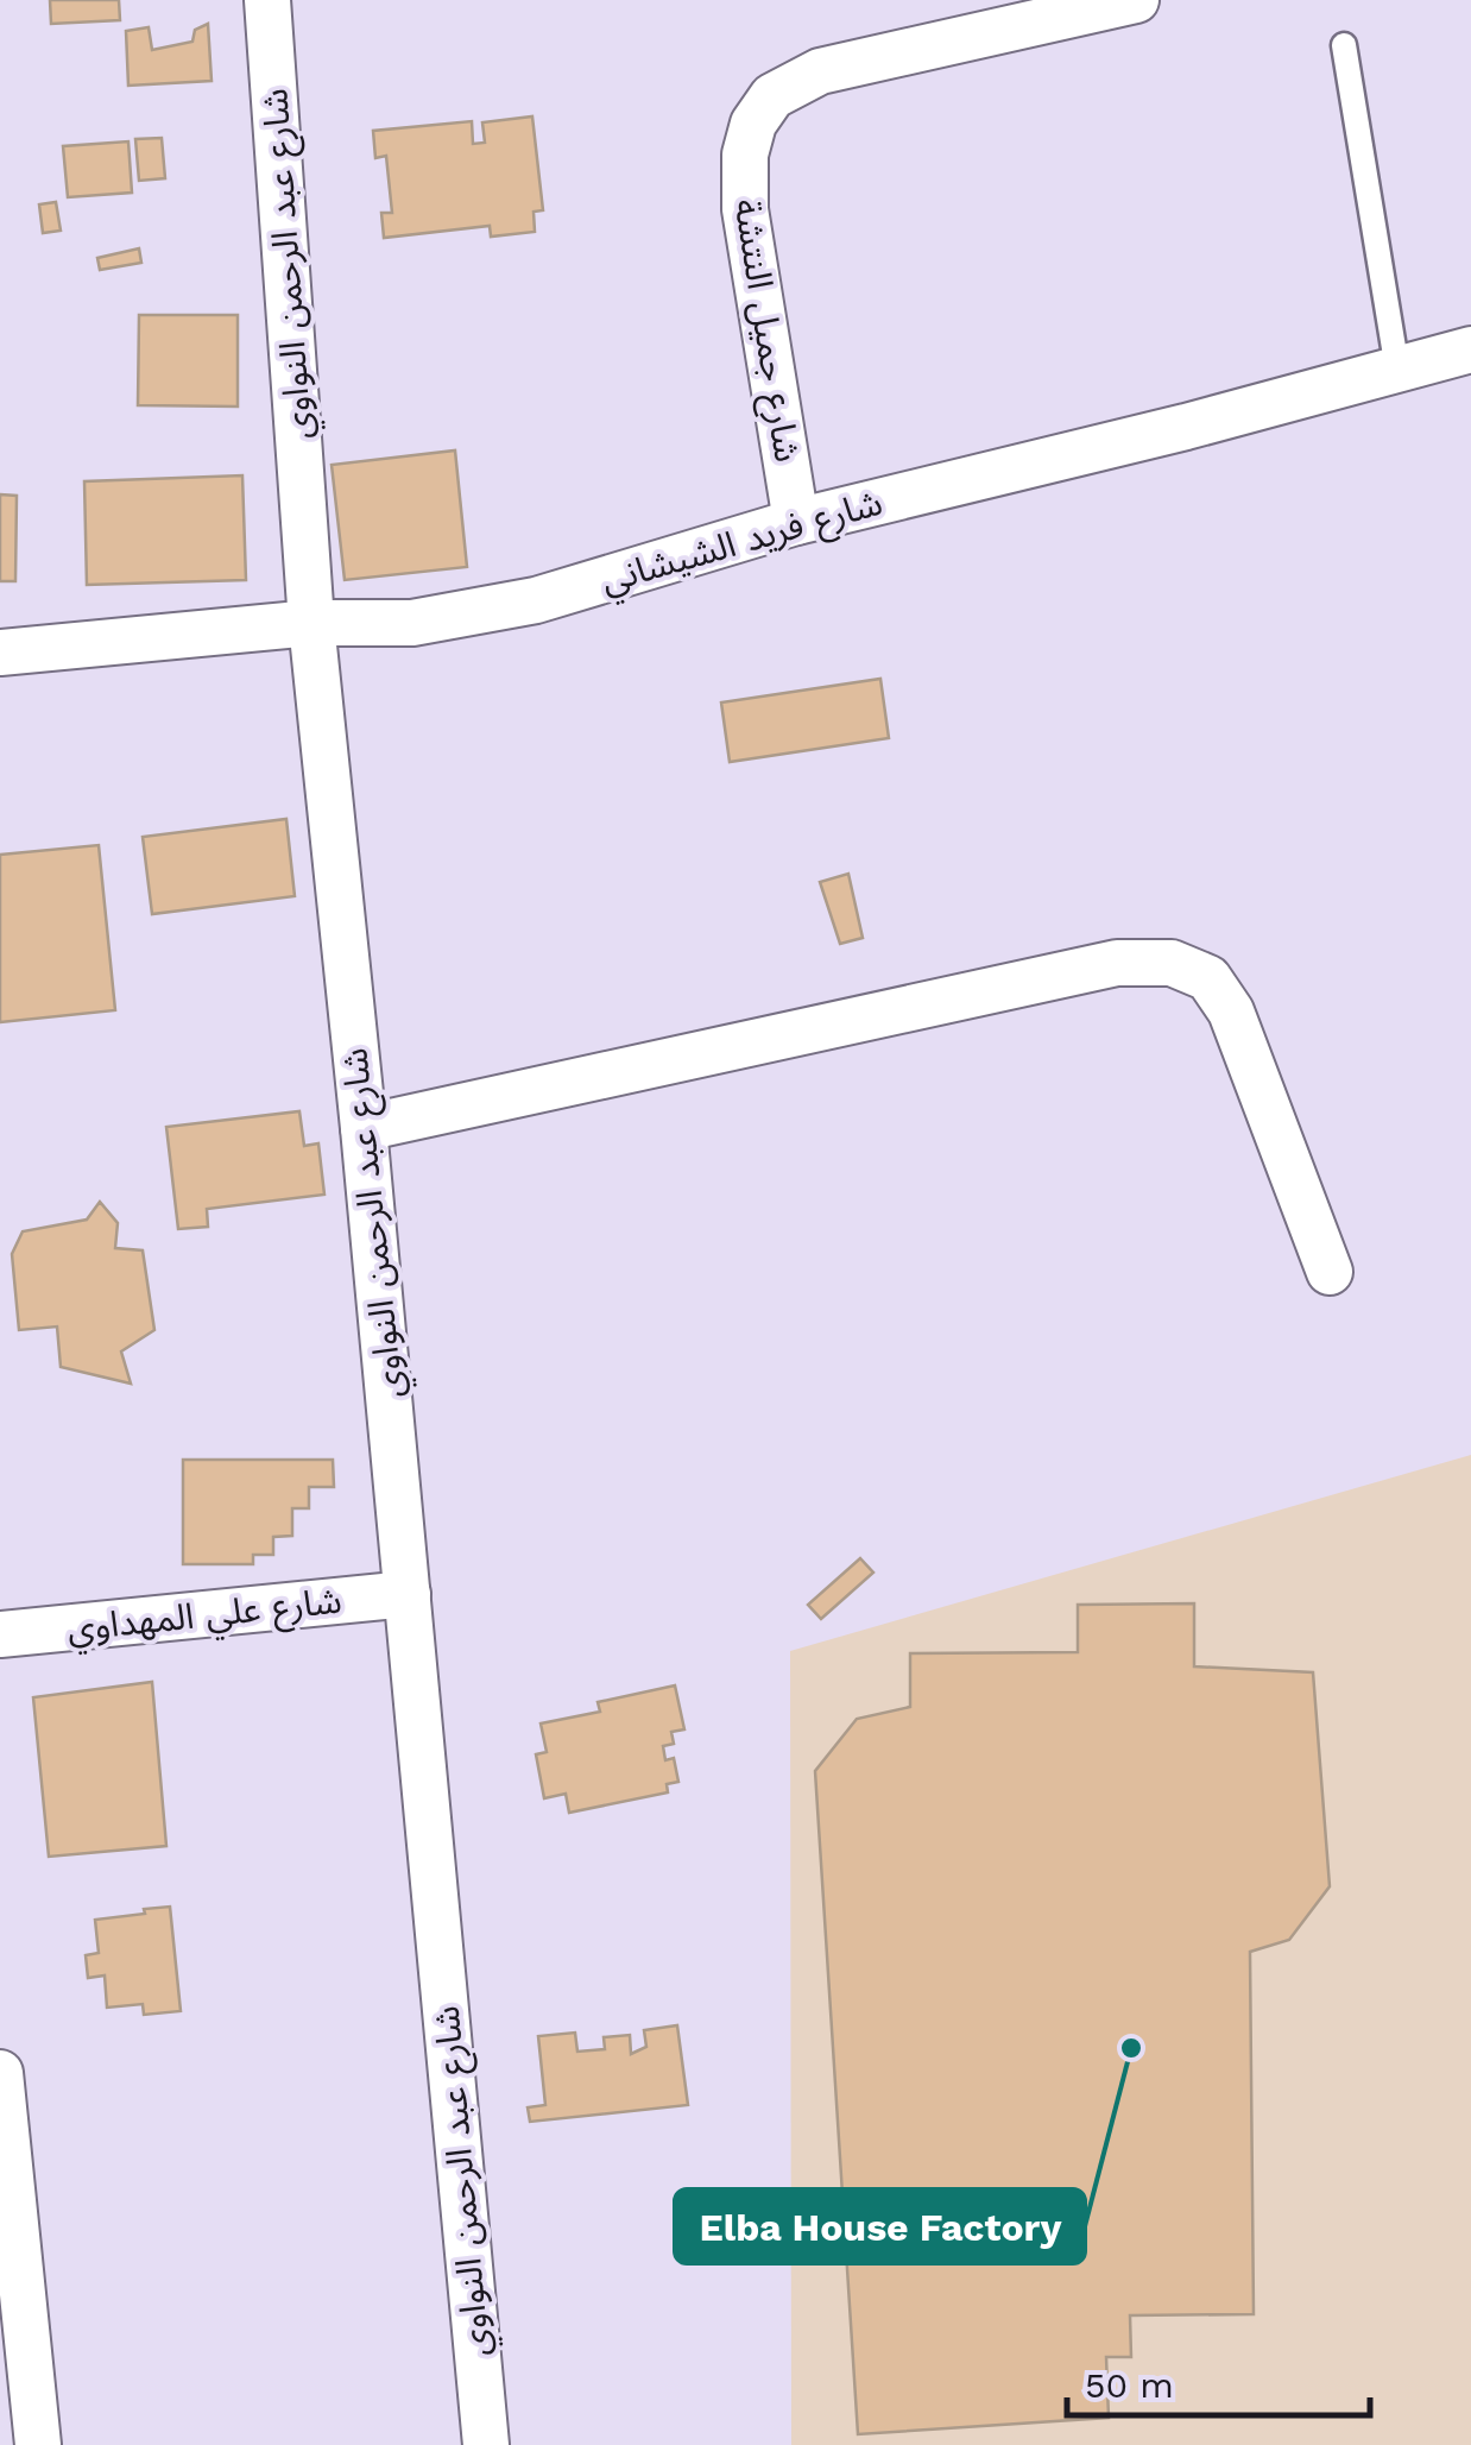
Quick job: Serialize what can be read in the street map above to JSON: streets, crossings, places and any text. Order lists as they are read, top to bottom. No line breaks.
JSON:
{"streets":{"street":["شارع عبد الرحمن النواوي","شارع جميل النتشة","شارع فريد الشيشاني","شارع علي المهداوي"]},"crossings":[["شارع عبد الرحمن النواوي","شارع فريد الشيشاني"],["شارع عبد الرحمن النواوي","شارع علي المهداوي"],["شارع جميل النتشة","شارع فريد الشيشاني"]],"places":["Elba House Factory"],"scale_bar":"50 m"}
